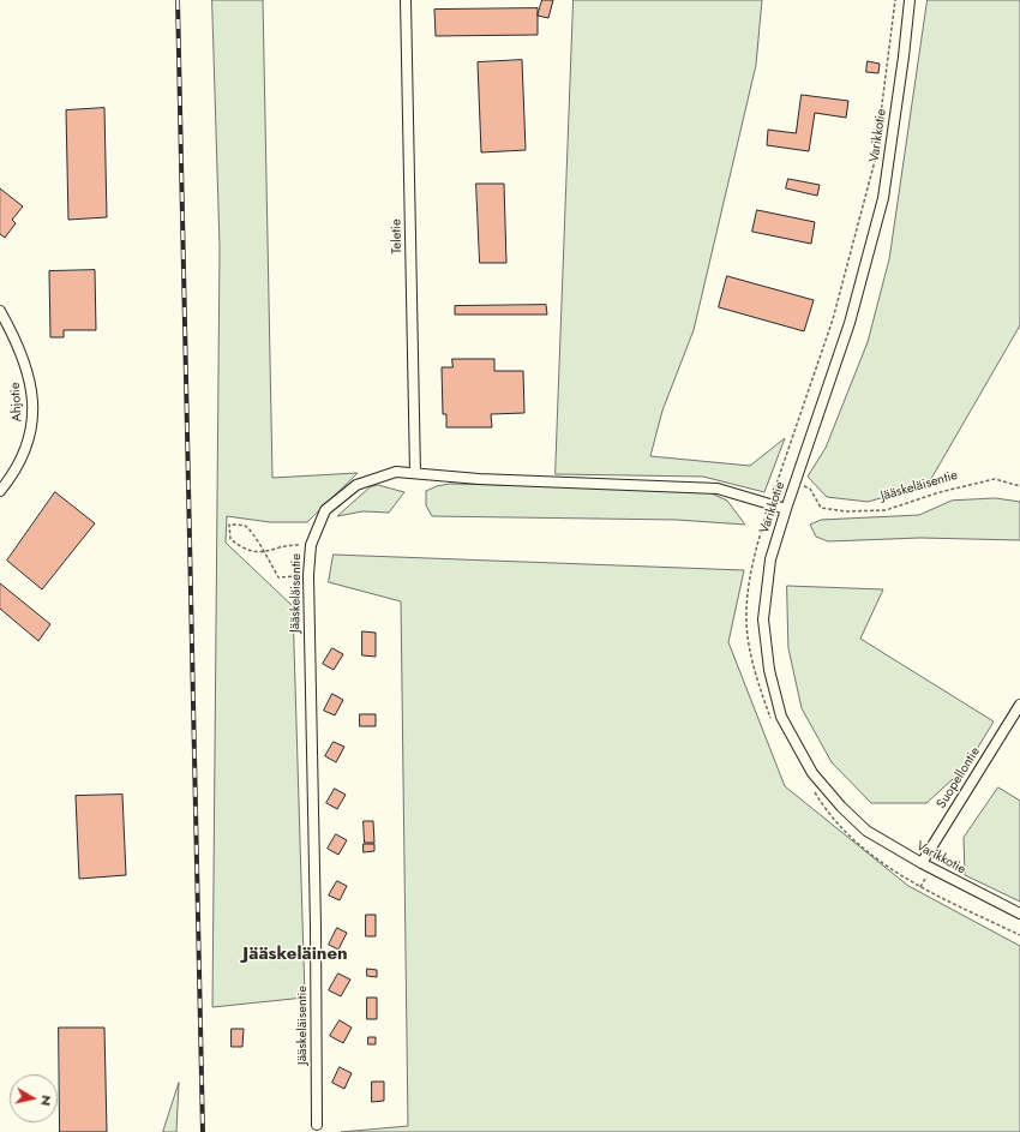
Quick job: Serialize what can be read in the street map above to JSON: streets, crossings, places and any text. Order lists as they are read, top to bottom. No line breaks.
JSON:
{"streets":{"street":["Varikkotie","Teletie","Ahjotie","Jääskeläisentie","Suopellontie"]},"crossings":[["Varikkotie","Jääskeläisentie"],["Varikkotie","Suopellontie"],["Teletie","Jääskeläisentie"]],"districts":["Jääskeläinen"],"north":"right"}
